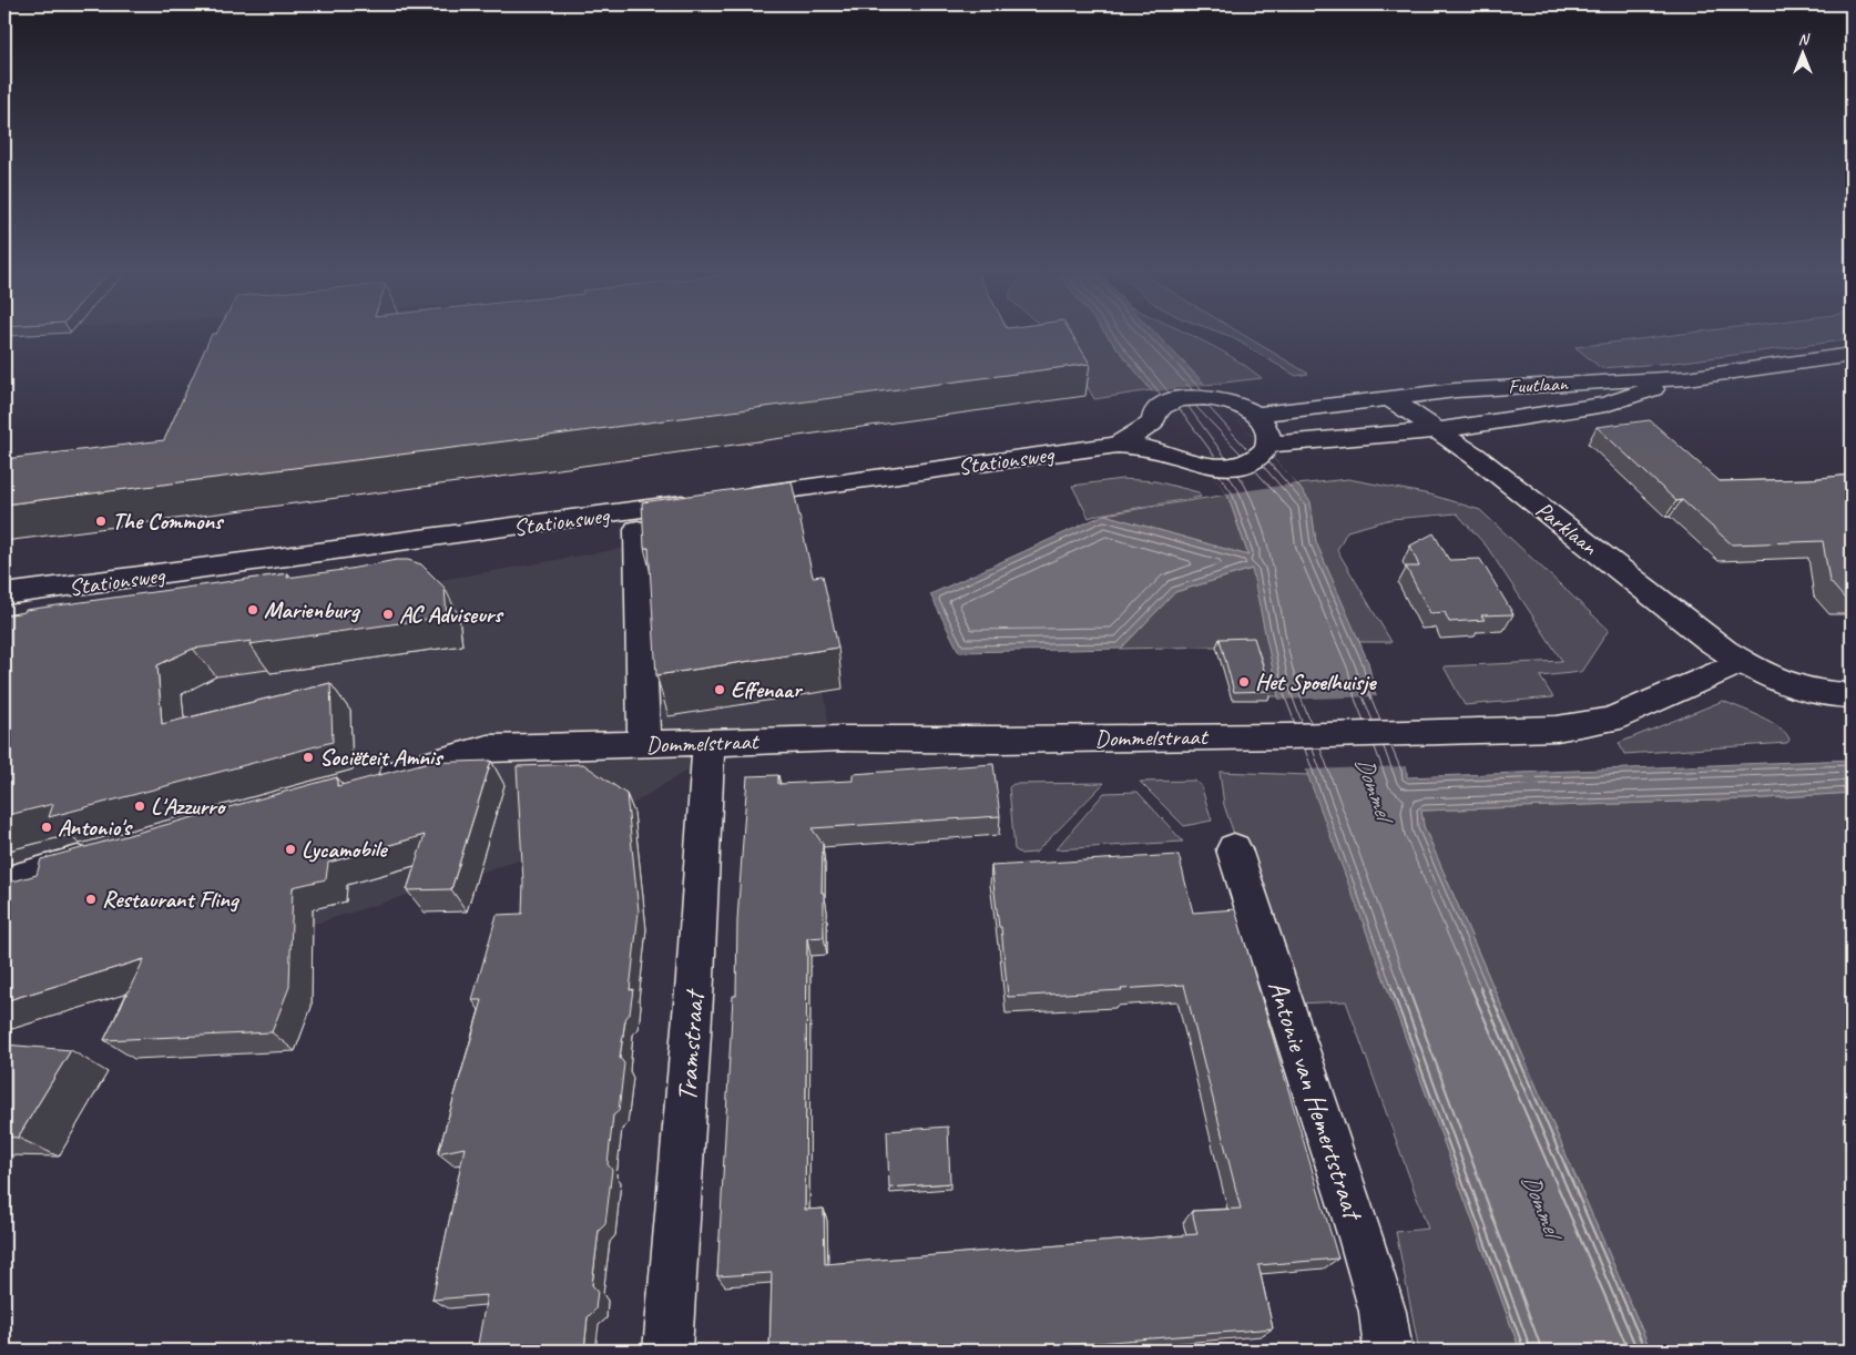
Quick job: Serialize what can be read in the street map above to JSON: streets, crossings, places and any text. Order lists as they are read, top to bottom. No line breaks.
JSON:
{"streets":{"street":["Fuutlaan","Stationsweg","Parklaan","Dommelstraat","Tramstraat","Antonie van Hemertstraat"]},"crossings":[["Fuutlaan","Parklaan"],["Parklaan","Dommelstraat"],["Dommelstraat","Tramstraat"]],"water":["Dommel"],"places":["The Commons","Marienburg","AC Adviseurs","Het Spoelhuisje","Effenaar","Sociëteit Amnis","L'Azzurro","Antonio's","Lycamobile","Restaurant Fling"],"north":"top"}
